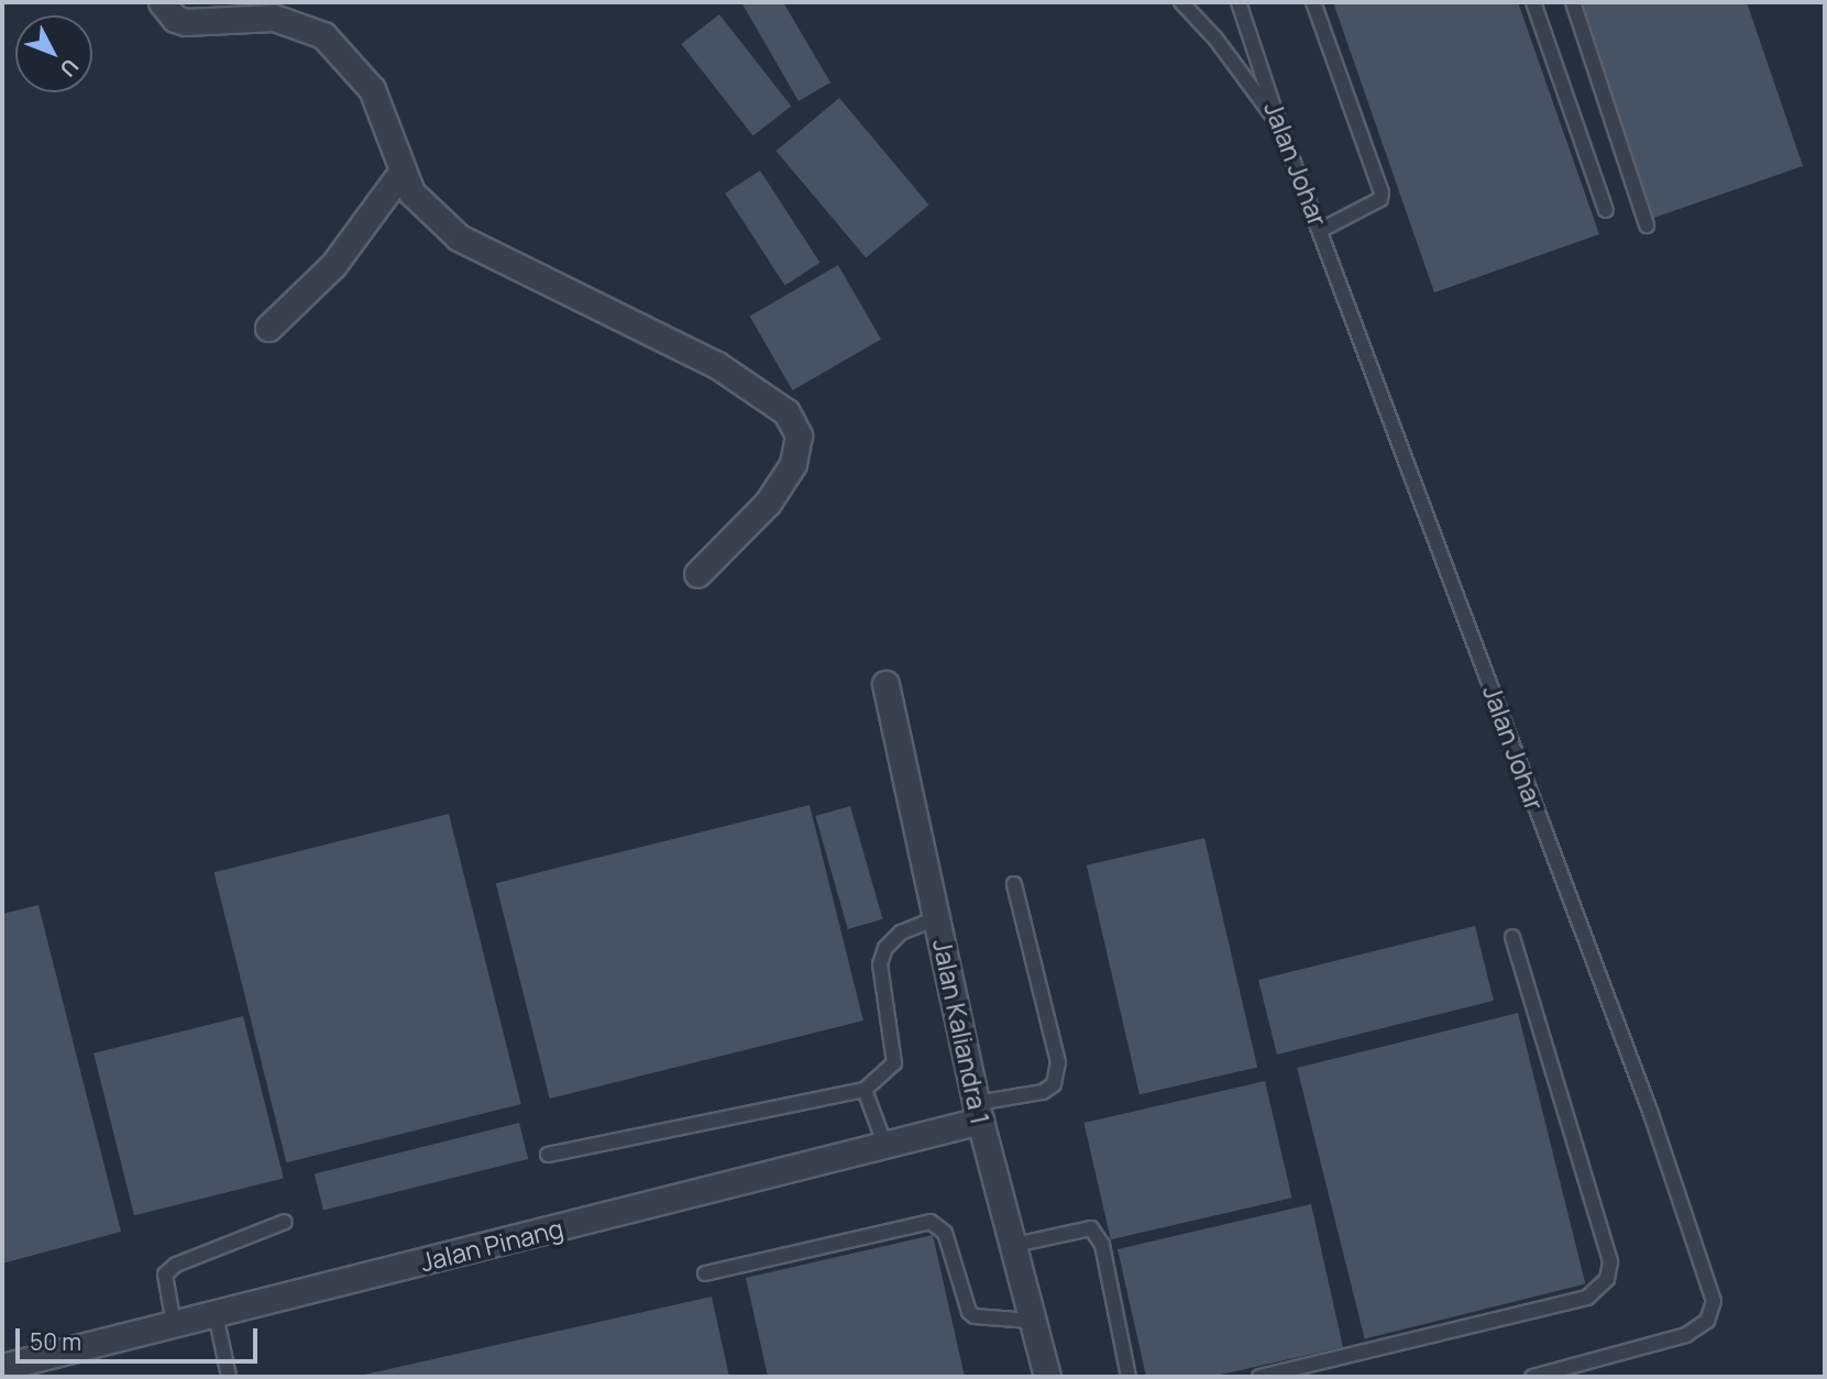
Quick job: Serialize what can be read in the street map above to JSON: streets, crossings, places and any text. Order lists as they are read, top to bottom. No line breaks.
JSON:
{"streets":{"street":["Jalan Kaliandra 1","Jalan Pinang"],"lane":["Jalan Johar"]},"crossings":[["Jalan Kaliandra 1","Jalan Pinang"]],"scale_bar":"50 m","north":"bottom right"}
